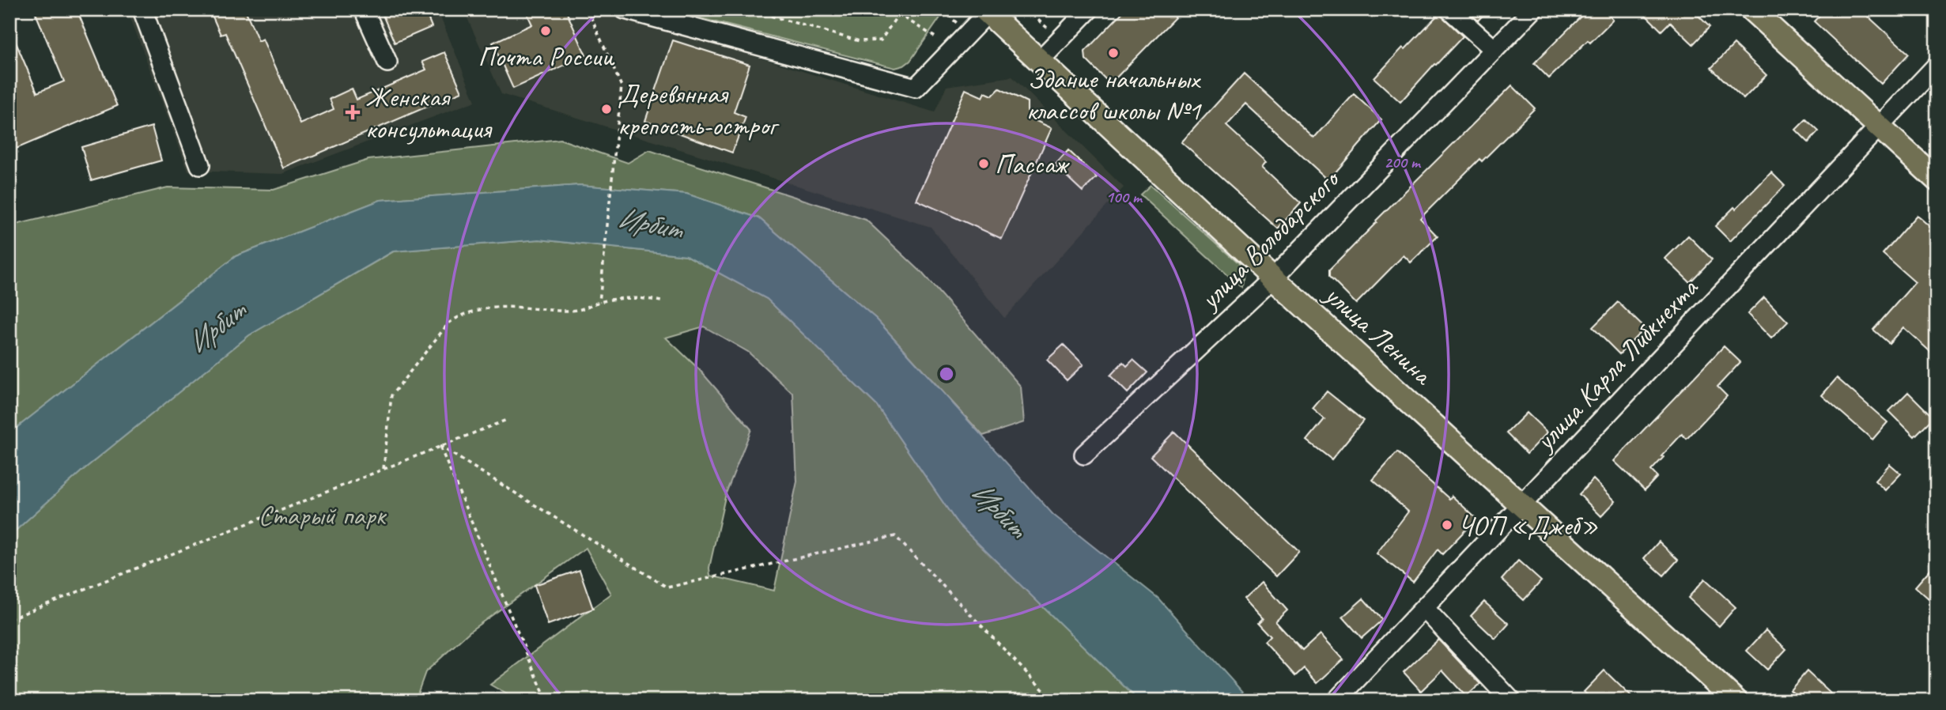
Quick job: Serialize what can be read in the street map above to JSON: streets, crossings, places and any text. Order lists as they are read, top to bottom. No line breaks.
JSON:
{"streets":{"main road":["улица Ленина"],"street":["улица Володарского","улица Карла Либкнехта"]},"crossings":[["улица Володарского","улица Ленина"],["улица Ленина","улица Карла Либкнехта"]],"water":["Ирбит"],"parks":["Старый парк"],"places":{"other":["Почта России","Здание начальных классов школы №1","Деревянная крепость-острог","Пассаж","ЧОП «Джеб»"],"health":["Женская консультация"]},"rings":["200 m","100 m"]}
